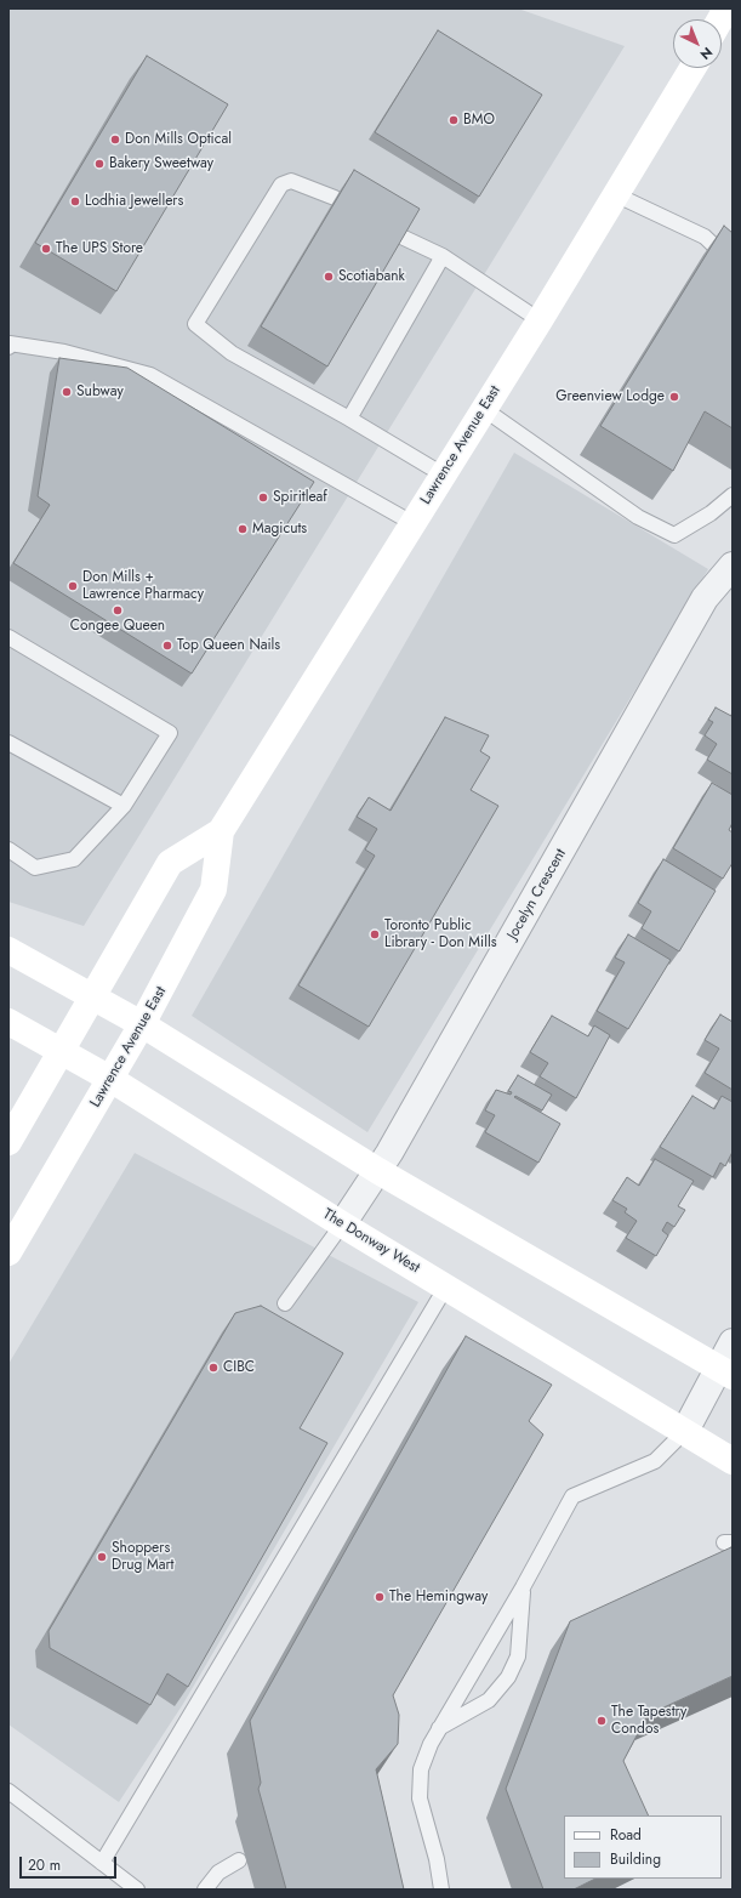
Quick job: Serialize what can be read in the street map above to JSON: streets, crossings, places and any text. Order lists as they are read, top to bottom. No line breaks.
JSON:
{"streets":{"main road":["Lawrence Avenue East","The Donway West"],"street":["Jocelyn Crescent"]},"crossings":[["Lawrence Avenue East","The Donway West"],["Jocelyn Crescent","The Donway West"]],"places":["BMO","Don Mills Optical","Bakery Sweetway","Lodhia Jewellers","The UPS Store","Scotiabank","Subway","Greenview Lodge","Spiritleaf","Magicuts","Don Mills + Lawrence Pharmacy","Congee Queen","Top Queen Nails","Toronto Public Library - Don Mills","CIBC","Shoppers Drug Mart","The Hemingway","The Tapestry Condos"],"legend":["Road","Building"],"scale_bar":"20 m","north":"bottom right"}
